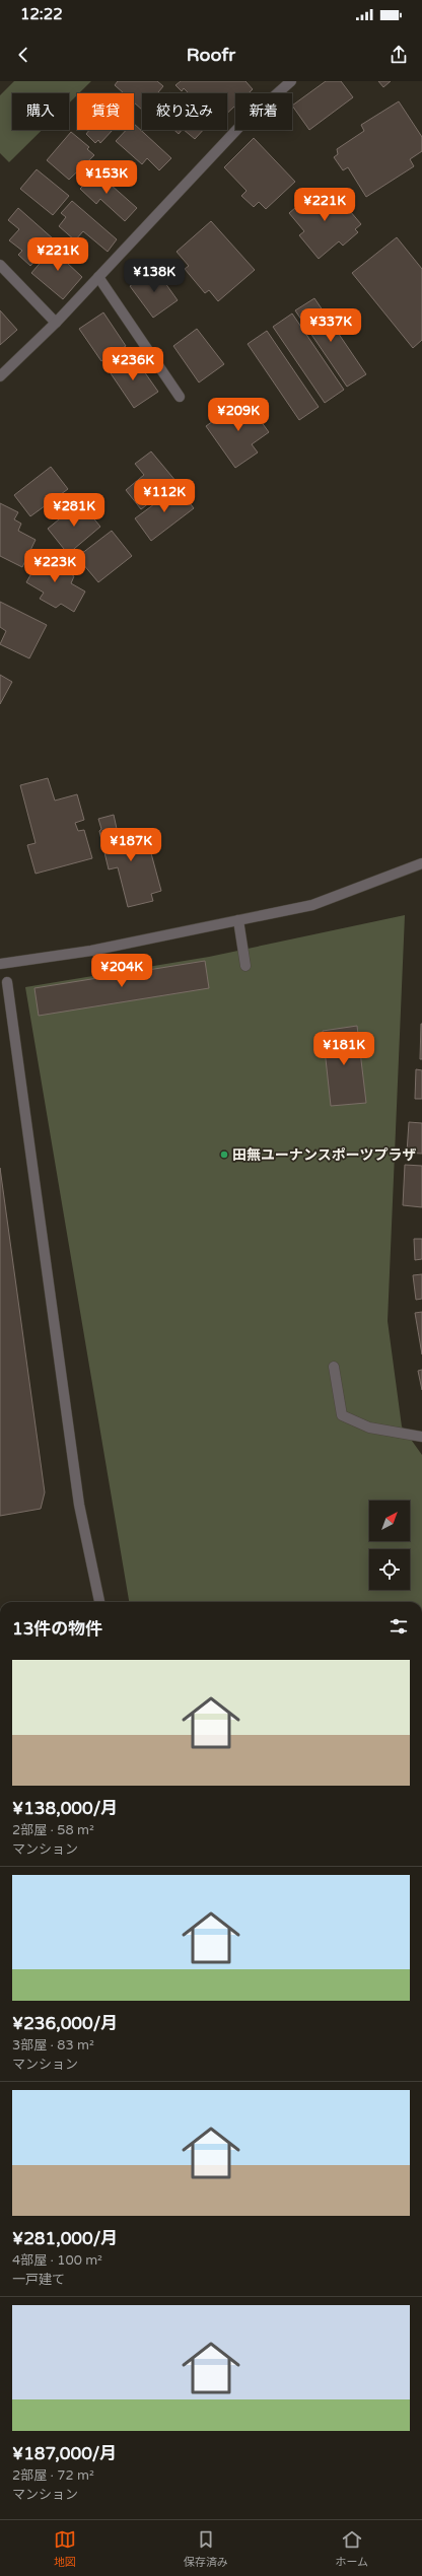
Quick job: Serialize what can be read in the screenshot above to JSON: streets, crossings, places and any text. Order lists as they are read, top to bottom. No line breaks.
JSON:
{"places":["田無ユーナンスポーツプラザ"],"north":"top right","page":{"status":"12:22","header":"Roofr","chip":["購入","賃貸","絞り込み","新着"],"price":["¥153K","¥221K","¥221K","¥138K","¥337K","¥236K","¥209K","¥112K","¥281K","¥223K","¥187K","¥204K","¥181K"],"heading":"13件の物件","list":[{"name":"¥138,000/月","note":"2部屋 · 58 m² · マンション"},{"name":"¥236,000/月","note":"3部屋 · 83 m² · マンション"},{"name":"¥281,000/月","note":"4部屋 · 100 m² · 一戸建て"},{"name":"¥187,000/月","note":"2部屋 · 72 m² · マンション"}],"tabs":["地図","保存済み","ホーム"]}}
